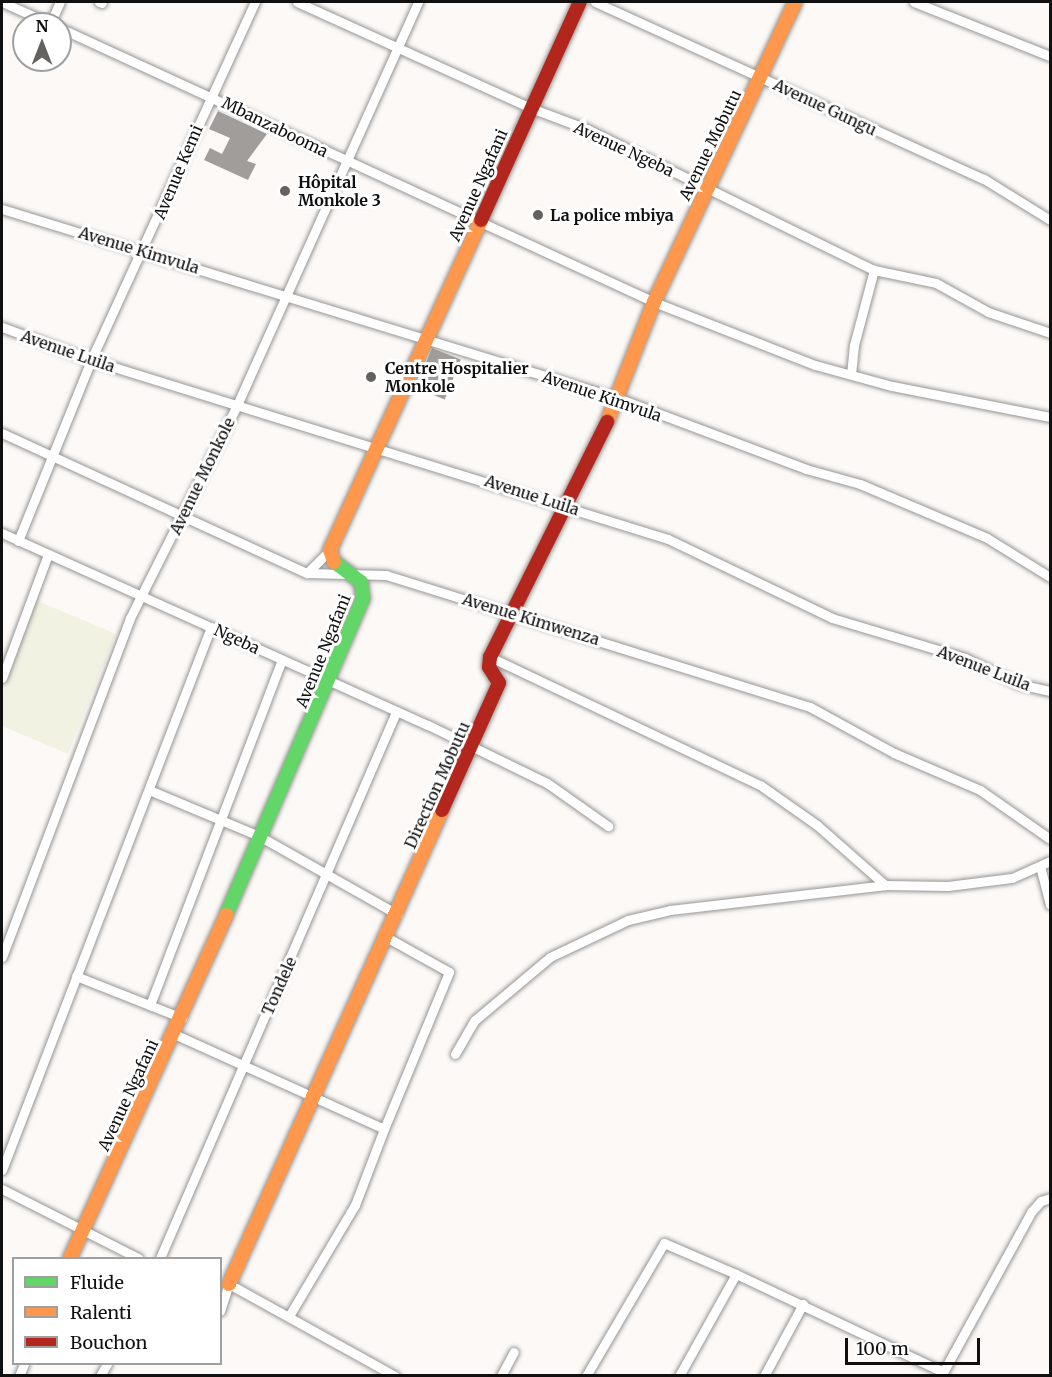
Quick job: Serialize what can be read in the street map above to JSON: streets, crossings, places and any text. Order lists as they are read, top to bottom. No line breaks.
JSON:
{"streets":{"street":["Avenue Gungu","Mbanzabooma","Avenue Mobutu","Avenue Ngeba","Avenue Kemi","Avenue Ngafani","Avenue Kimvula","Avenue Luila","Avenue Monkole","Avenue Kimwenza","Ngeba","Direction Mobutu","Tondele"]},"crossings":[["Avenue Gungu","Avenue Mobutu"],["Mbanzabooma","Avenue Mobutu"],["Mbanzabooma","Avenue Kemi"],["Mbanzabooma","Avenue Ngafani"],["Mbanzabooma","Avenue Monkole"],["Avenue Mobutu","Avenue Ngeba"],["Avenue Ngeba","Avenue Ngafani"],["Avenue Ngeba","Avenue Monkole"],["Avenue Kemi","Avenue Kimvula"],["Avenue Kemi","Avenue Luila"],["Avenue Kemi","Avenue Kimwenza"],["Avenue Kemi","Ngeba"],["Avenue Ngafani","Avenue Kimvula"],["Avenue Ngafani","Avenue Luila"],["Avenue Ngafani","Avenue Kimwenza"],["Avenue Ngafani","Ngeba"],["Avenue Kimvula","Avenue Monkole"],["Avenue Luila","Avenue Monkole"],["Avenue Monkole","Avenue Kimwenza"],["Avenue Monkole","Ngeba"],["Ngeba","Direction Mobutu"],["Ngeba","Tondele"]],"places":["Hôpital Monkole 3","La police mbiya","Centre Hospitalier Monkole"],"legend":["Fluide","Ralenti","Bouchon"],"scale_bar":"100 m","north":"top"}
